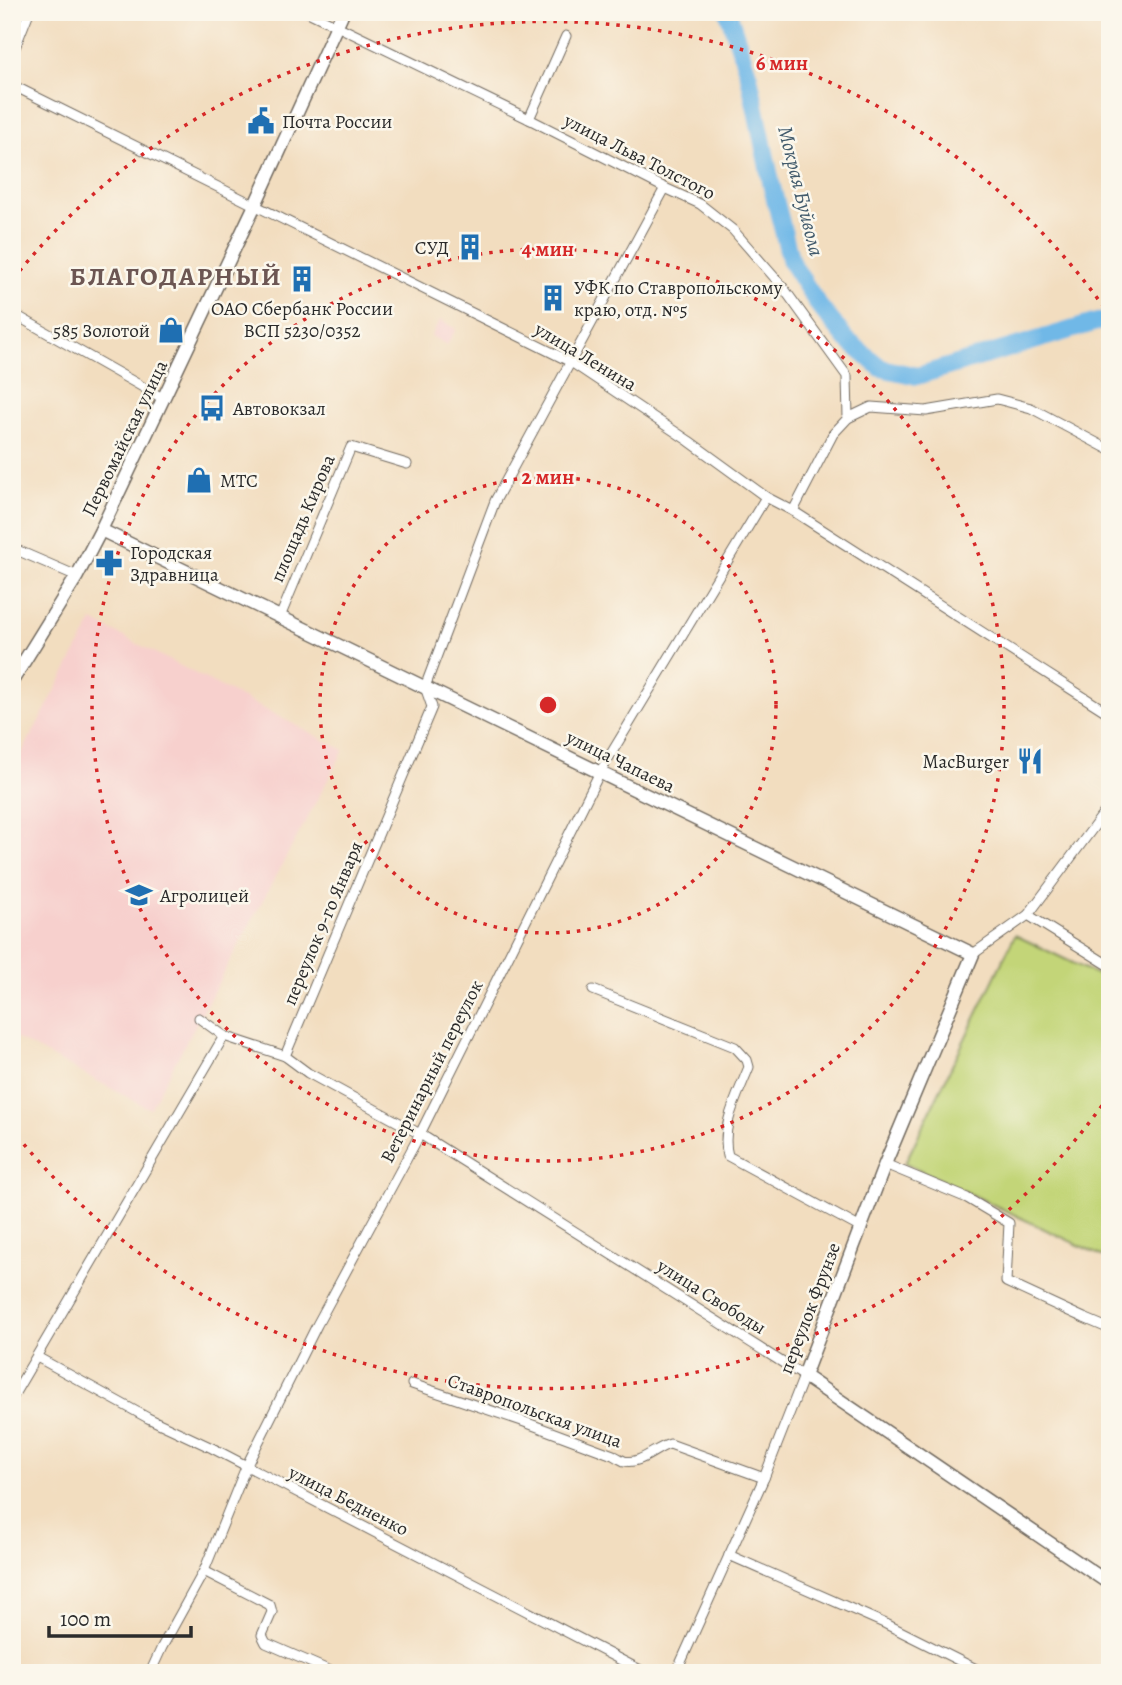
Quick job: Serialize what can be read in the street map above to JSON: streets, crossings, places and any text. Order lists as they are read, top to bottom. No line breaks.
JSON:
{"streets":{"main road":["Первомайская улица","улица Чапаева","улица Свободы","переулок Фрунзе"],"street":["улица Льва Толстого","улица Ленина","площадь Кирова","переулок 9-го Января","Ветеринарный переулок","Ставропольская улица","улица Бедненко"]},"crossings":[["улица Льва Толстого","Первомайская улица"],["улица Льва Толстого","переулок 9-го Января"],["улица Ленина","Первомайская улица"],["улица Ленина","переулок 9-го Января"],["улица Ленина","Ветеринарный переулок"],["Первомайская улица","улица Чапаева"],["площадь Кирова","улица Чапаева"],["улица Чапаева","переулок 9-го Января"],["улица Чапаева","Ветеринарный переулок"],["улица Чапаева","переулок Фрунзе"],["переулок 9-го Января","улица Свободы"],["Ветеринарный переулок","улица Свободы"],["Ветеринарный переулок","улица Бедненко"],["улица Свободы","переулок Фрунзе"],["переулок Фрунзе","Ставропольская улица"]],"districts":["БЛАГОДАРНЫЙ"],"water":["Мокрая Буйвола"],"places":{"public building":["Почта России"],"building":["СУД","ОАО Сбербанк России ВСП 5230/0352","УФК по Ставропольскому краю, отд. №5"],"shop":["585 Золотой","МТС"],"bus stop":["Автовокзал"],"pharmacy":["Городская Здравница"],"restaurant":["MacBurger"],"school or university":["Агролицей"]},"scale_bar":"100 m","rings":["6 мин","4 мин","2 мин"]}
